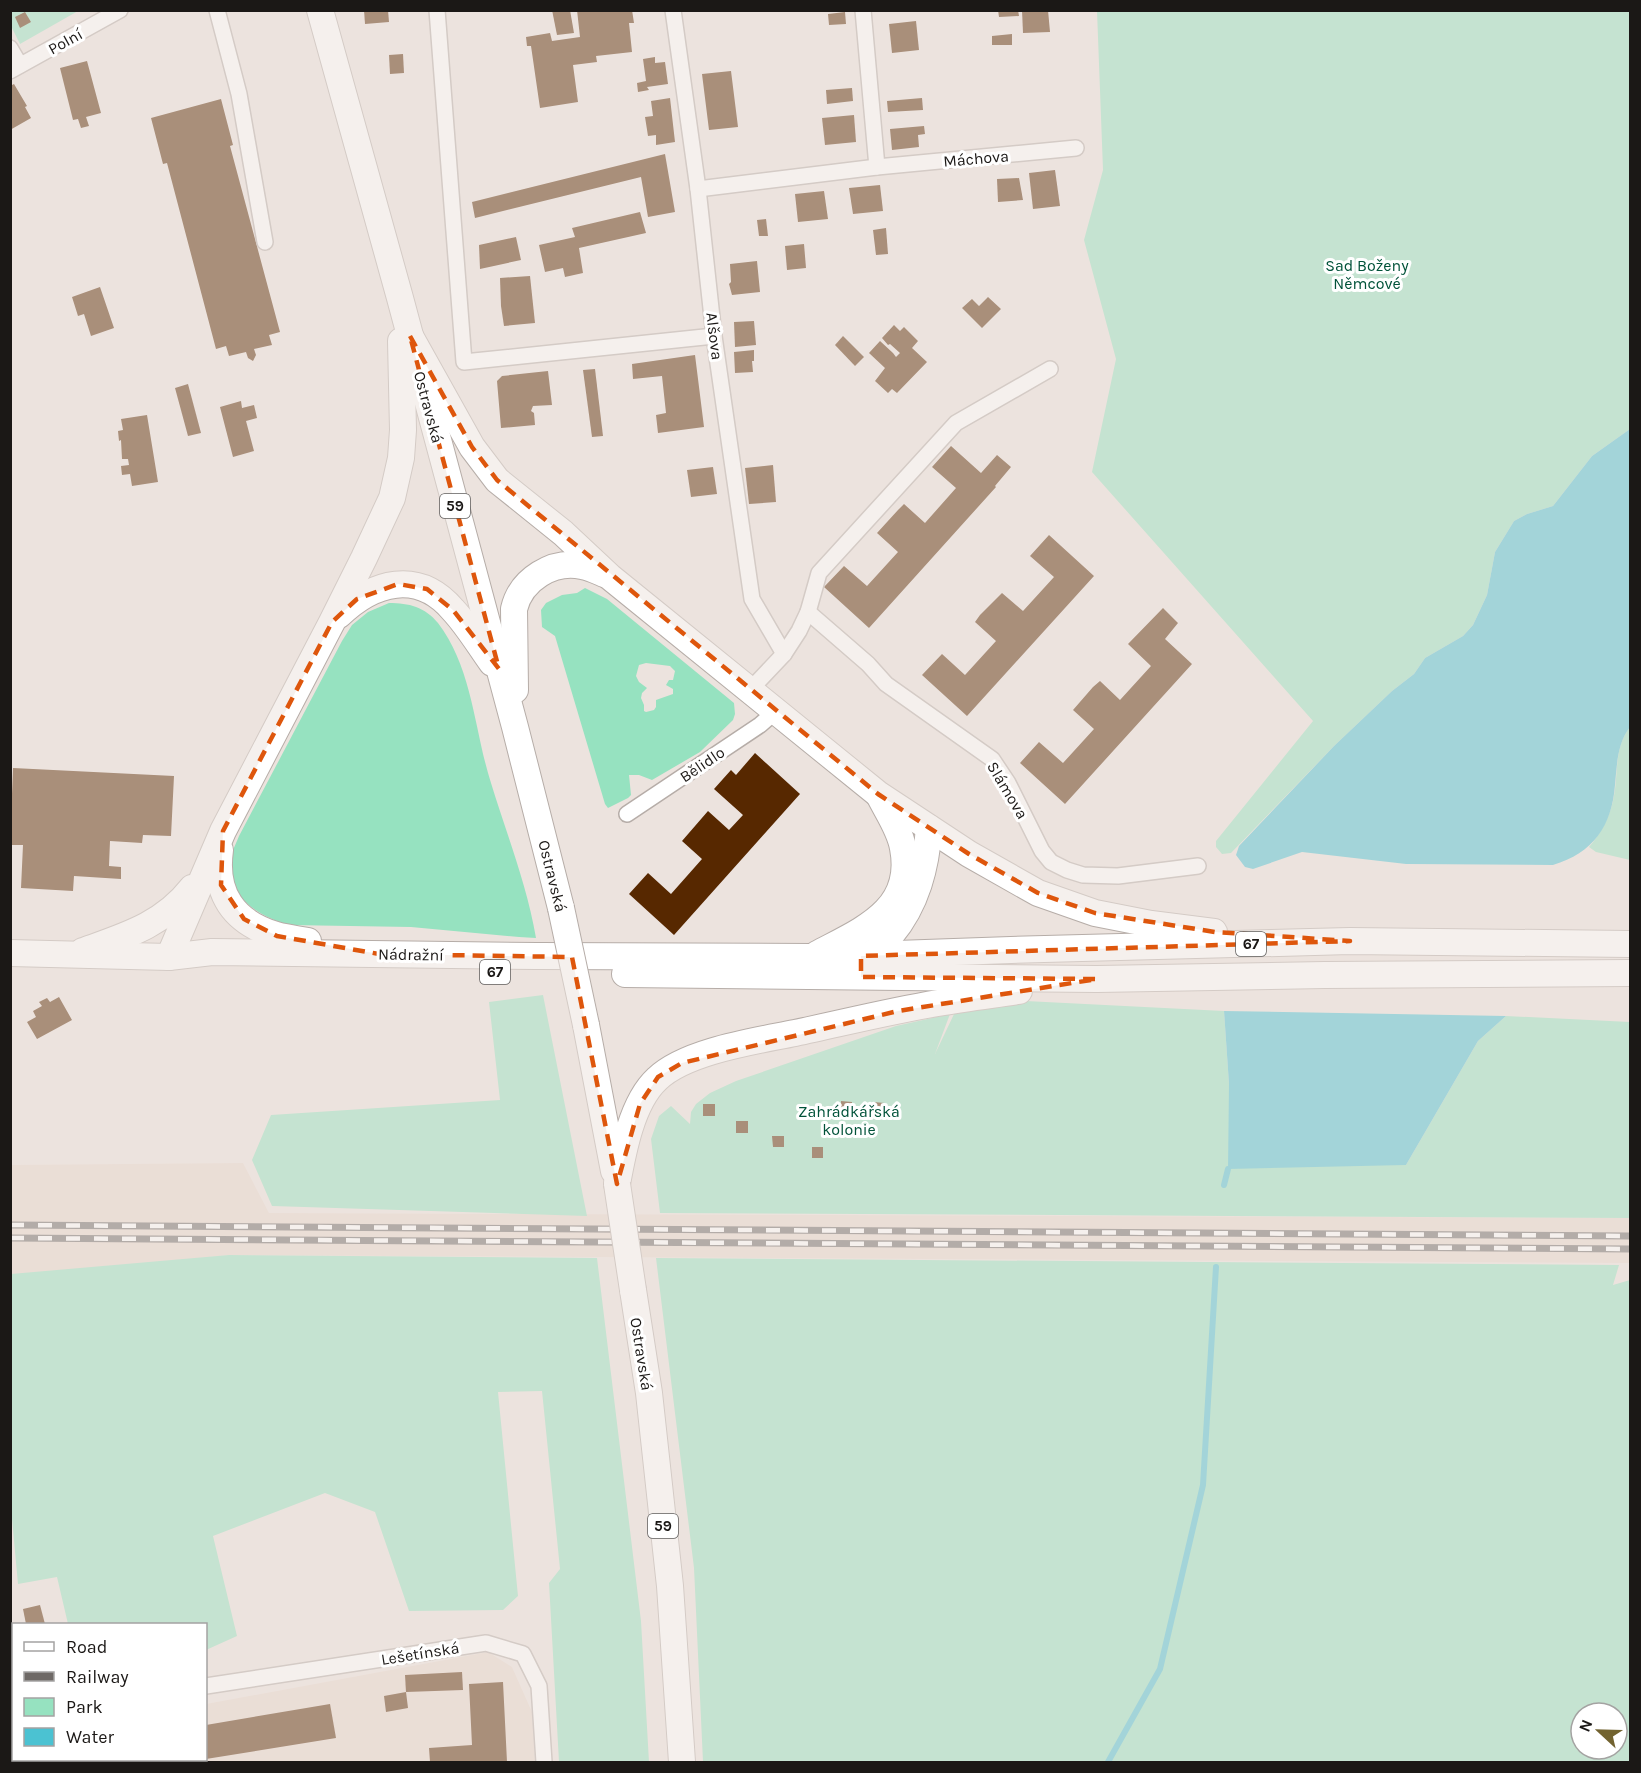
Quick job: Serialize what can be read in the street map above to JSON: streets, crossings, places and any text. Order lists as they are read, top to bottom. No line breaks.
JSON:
{"streets":{"main road":["Ostravská","59","67","Nádražní"],"street":["Polní","Máchova","Alšova","Bělidlo","Slámova","Lešetínská"]},"crossings":[["Máchova","Alšova"],["Bělidlo","67"],["67","Nádražní"]],"parks":["Sad Boženy Němcové","Zahrádkářská kolonie"],"legend":["Road","Railway","Park","Water"],"north":"left"}
